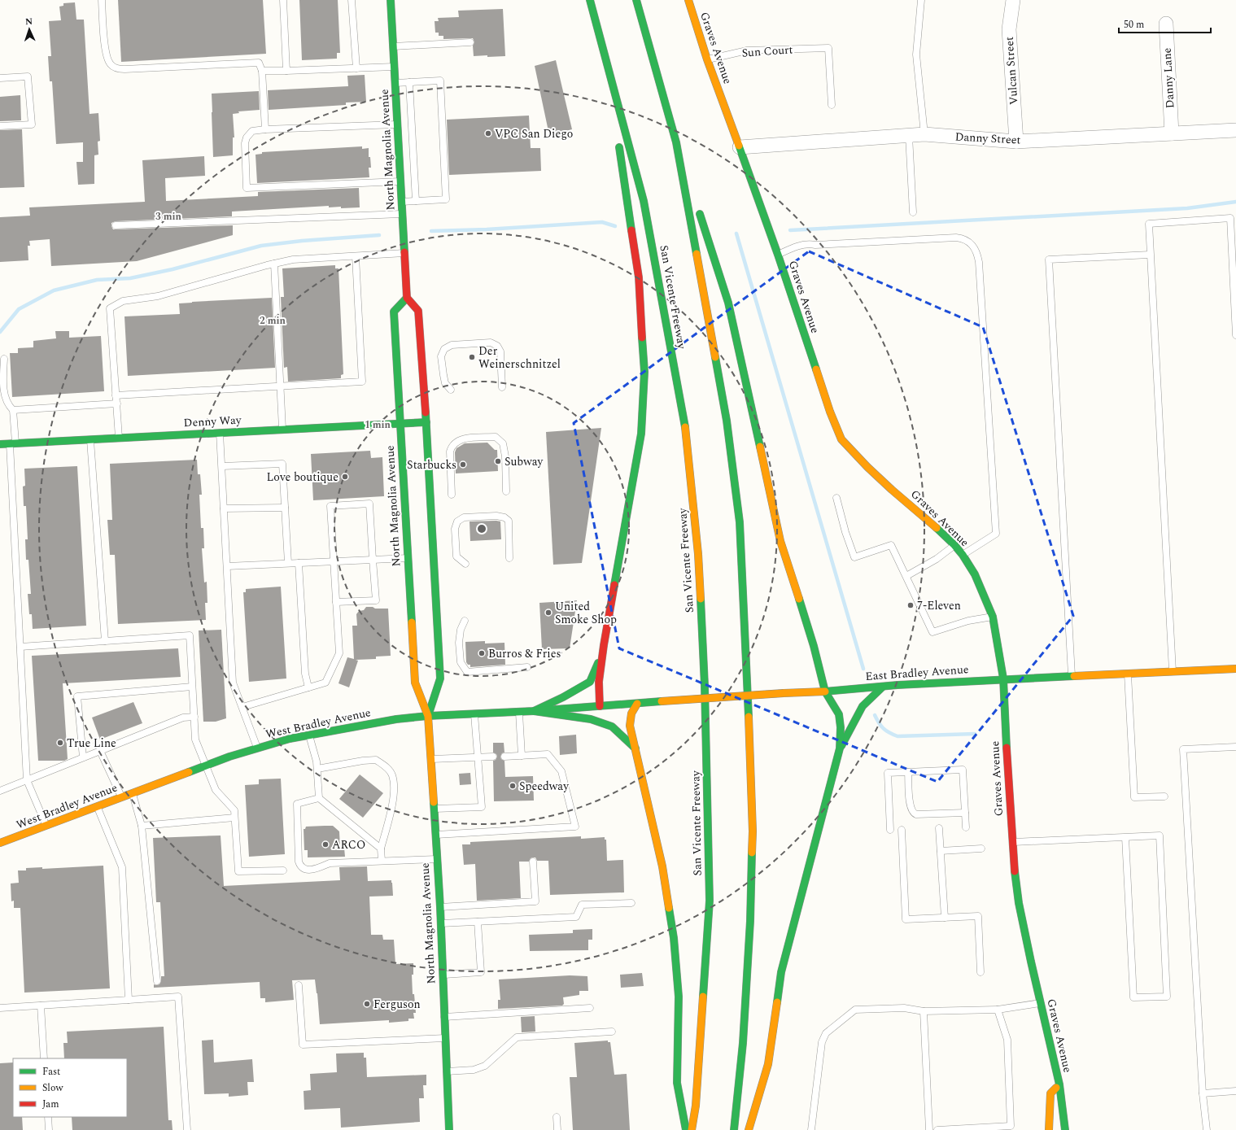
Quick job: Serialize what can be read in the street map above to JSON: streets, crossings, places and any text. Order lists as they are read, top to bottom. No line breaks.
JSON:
{"streets":{"main road":["Graves Avenue","North Magnolia Avenue","San Vicente Freeway","Denny Way","East Bradley Avenue","West Bradley Avenue"],"street":["Vulcan Street","Danny Lane","Danny Street"],"lane":["Sun Court"]},"crossings":[["Graves Avenue","Sun Court"],["Graves Avenue","Danny Street"],["Graves Avenue","East Bradley Avenue"],["Vulcan Street","Danny Street"],["Danny Lane","Danny Street"],["North Magnolia Avenue","Denny Way"],["North Magnolia Avenue","West Bradley Avenue"],["East Bradley Avenue","West Bradley Avenue"]],"places":["VPC San Diego","Der Weinerschnitzel","Subway","Starbucks","Love boutique","7-Eleven","United Smoke Shop","Burros & Fries","True Line","Speedway","ARCO","Ferguson"],"legend":["Fast","Slow","Jam"],"scale_bar":"50 m","north":"top","rings":["3 min","2 min","1 min"]}
